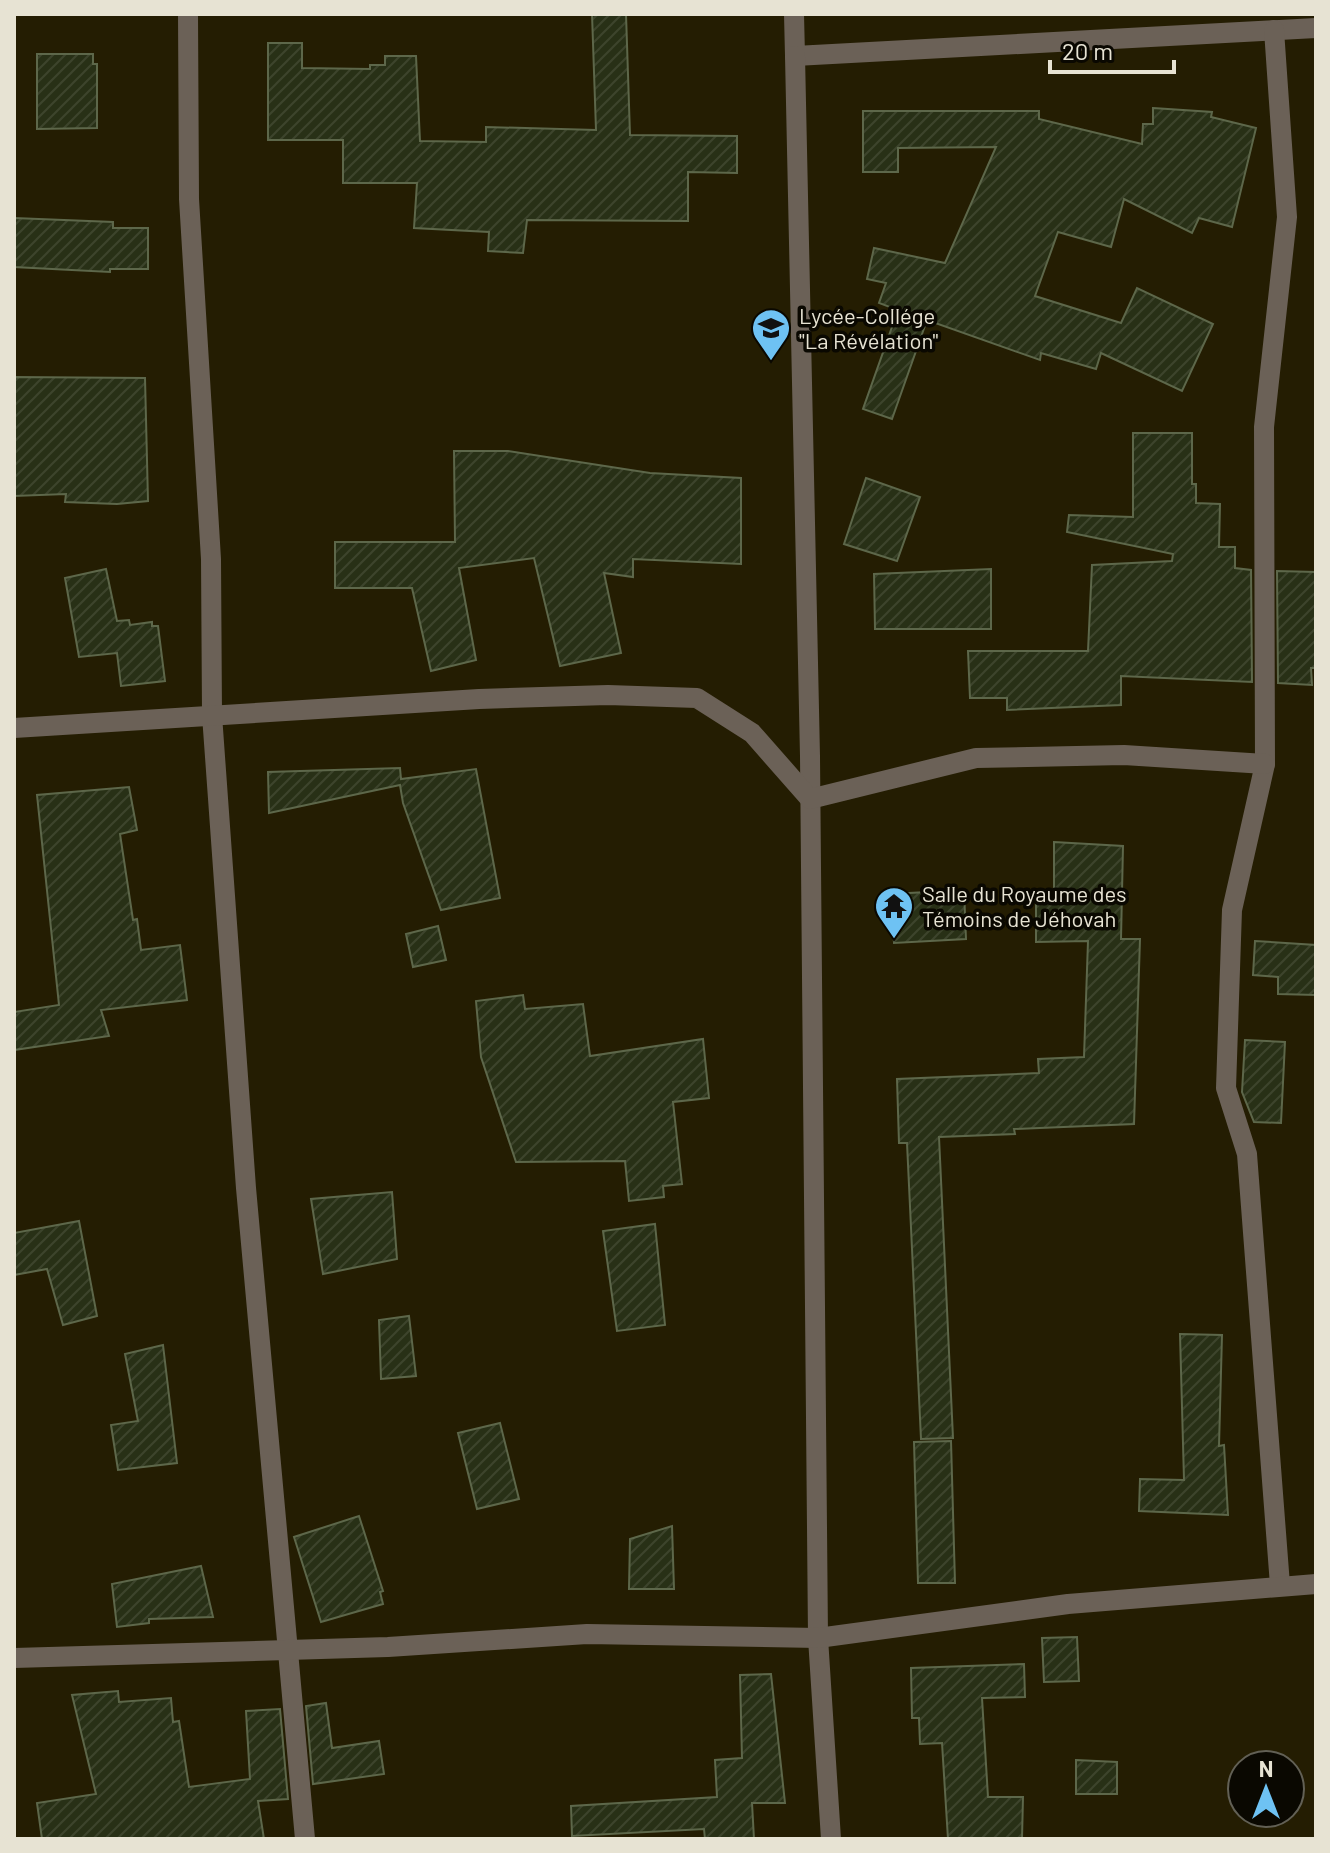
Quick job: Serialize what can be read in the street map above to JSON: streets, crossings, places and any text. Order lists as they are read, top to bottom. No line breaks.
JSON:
{"places":{"school or university":["Lycée-Collége \"La Révélation\""],"temple":["Salle du Royaume des Témoins de Jéhovah"]},"scale_bar":"20 m","north":"top"}
